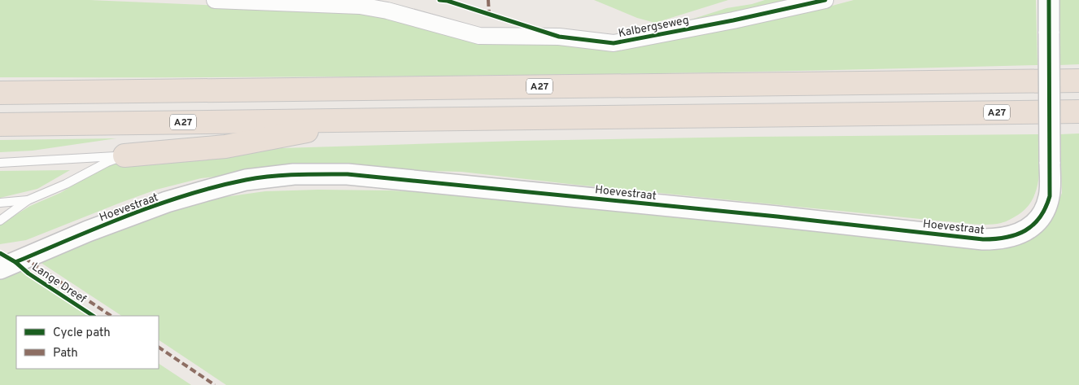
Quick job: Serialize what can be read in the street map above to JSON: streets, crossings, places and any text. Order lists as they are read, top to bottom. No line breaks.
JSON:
{"streets":{"highway":["A27"],"street":["Kalbergseweg","Hoevestraat"],"cycle path":["Lange Dreef"]},"legend":["Cycle path","Path"]}
